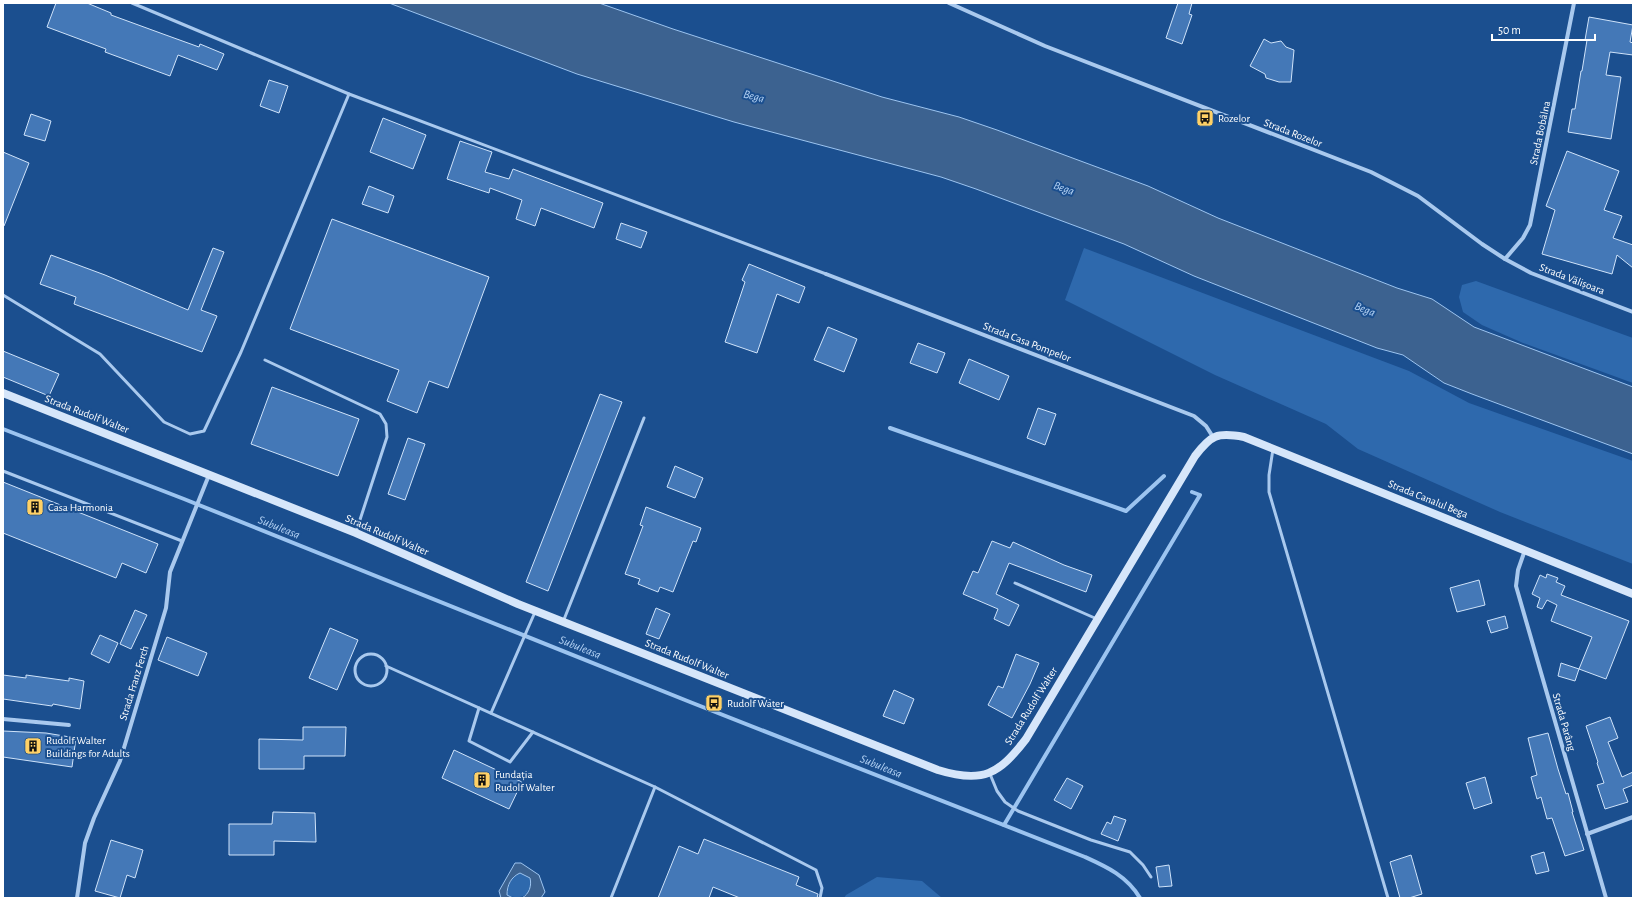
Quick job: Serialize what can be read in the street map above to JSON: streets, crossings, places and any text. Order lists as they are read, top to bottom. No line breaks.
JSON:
{"streets":{"street":["Strada Rozelor","Strada Bobâlna","Strada Vălișoara","Strada Casa Pompelor","Strada Rudolf Walter","Strada Canalul Bega","Strada Franz Ferch","Strada Parâng"]},"crossings":[["Strada Rozelor","Strada Bobâlna"],["Strada Rozelor","Strada Vălișoara"],["Strada Bobâlna","Strada Vălișoara"],["Strada Casa Pompelor","Strada Rudolf Walter"],["Strada Casa Pompelor","Strada Canalul Bega"],["Strada Rudolf Walter","Strada Canalul Bega"],["Strada Rudolf Walter","Strada Franz Ferch"],["Strada Canalul Bega","Strada Parâng"]],"water":["Bega","Subuleasa"],"places":{"bus stop":["Rozelor","Rudolf Water"],"building":["Casa Harmonia","Rudolf Walter Buildings for Adults","Fundația Rudolf Walter"]},"scale_bar":"50 m"}
